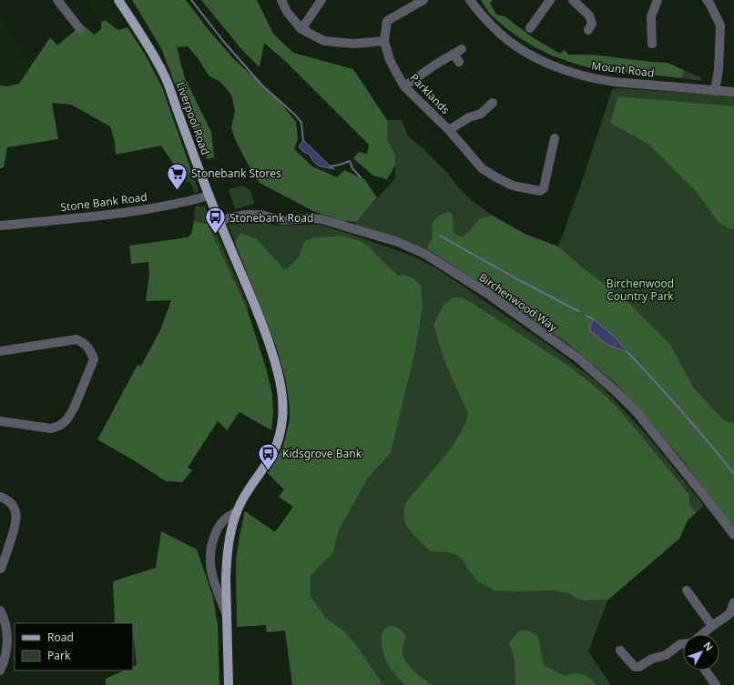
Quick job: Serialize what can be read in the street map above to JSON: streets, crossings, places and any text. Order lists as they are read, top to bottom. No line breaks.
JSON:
{"streets":{"main road":["Liverpool Road"],"street":["Mount Road","Parklands","Stone Bank Road","Birchenwood Way"]},"crossings":[["Liverpool Road","Stone Bank Road"],["Liverpool Road","Birchenwood Way"]],"parks":["Birchenwood Country Park"],"places":{"supermarket":["Stonebank Stores"],"bus stop":["Stonebank Road","Kidsgrove Bank"]},"legend":["Road","Park"],"north":"top right"}
